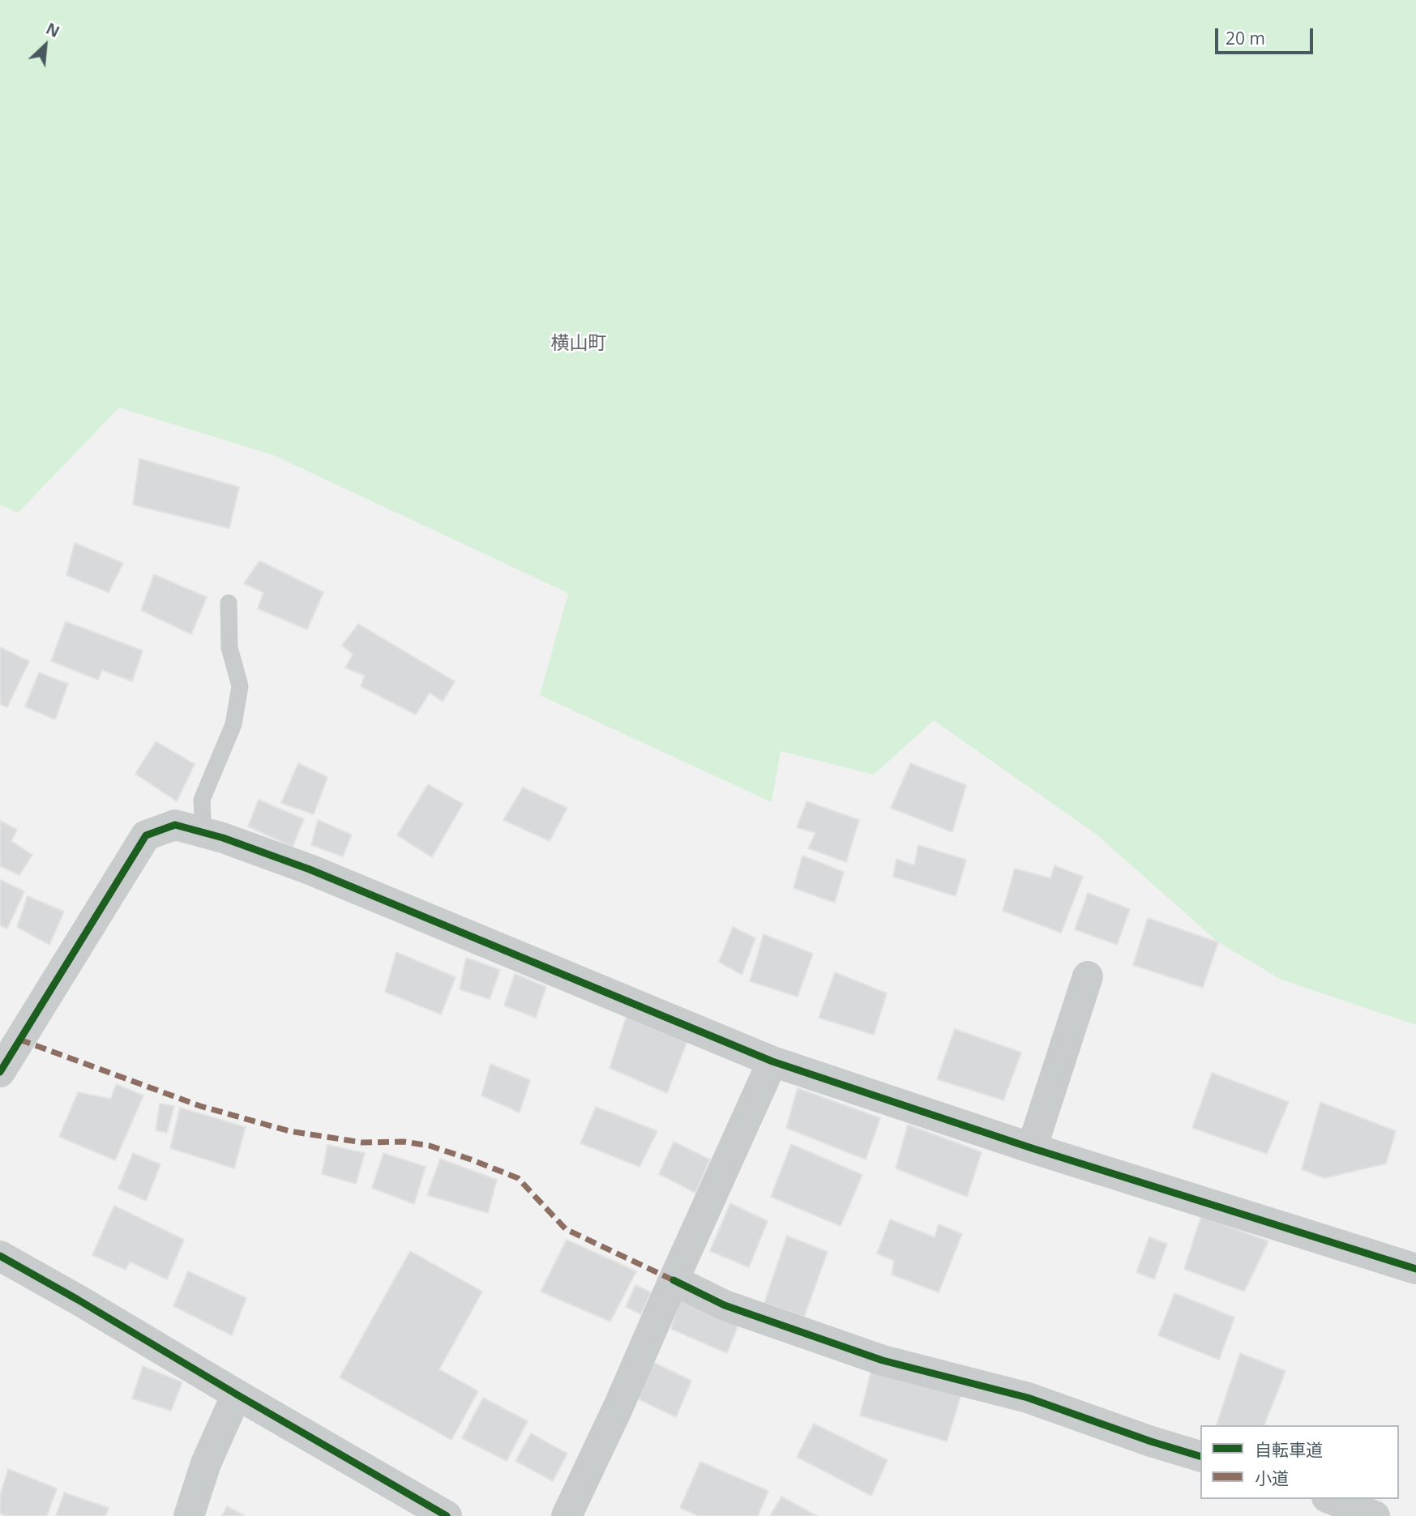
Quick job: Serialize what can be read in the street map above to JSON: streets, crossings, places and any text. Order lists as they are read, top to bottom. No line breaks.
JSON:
{"districts":["横山町"],"legend":["自転車道","小道"],"scale_bar":"20 m","north":"top right"}
